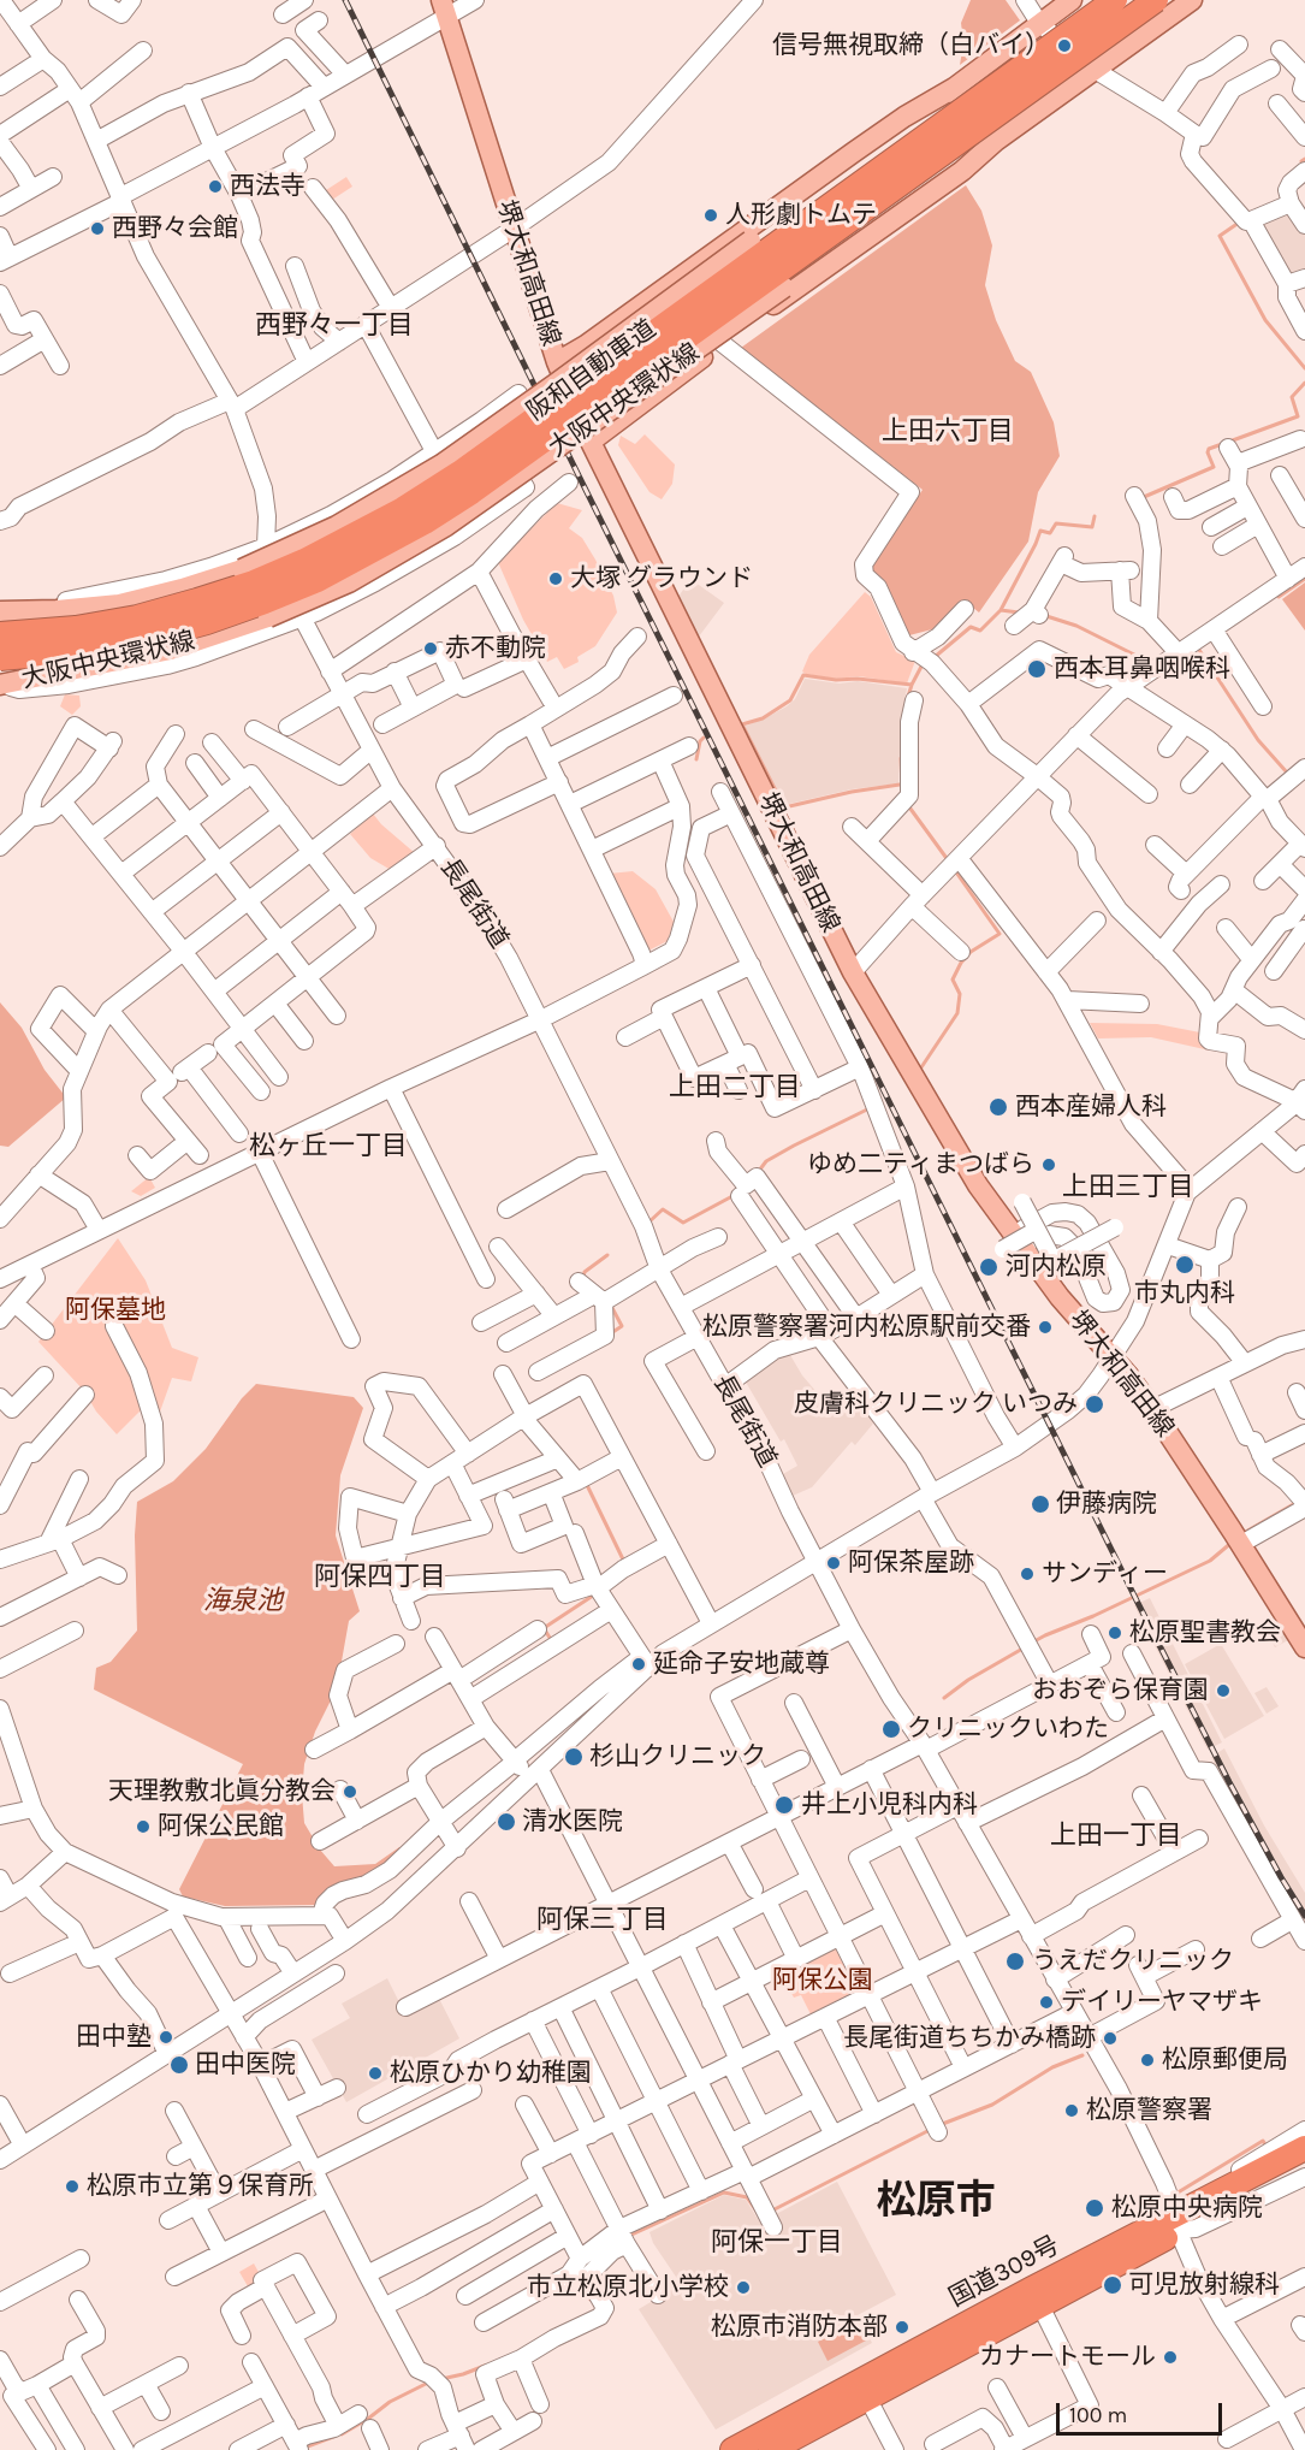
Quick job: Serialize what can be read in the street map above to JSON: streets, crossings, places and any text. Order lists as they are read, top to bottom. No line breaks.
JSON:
{"streets":{"highway":["阪和自動車道","国道309号"],"main road":["堺大和高田線","大阪中央環状線"],"street":["長尾街道"]},"crossings":[["長尾街道","国道309号"]],"districts":["西野々一丁目","上田六丁目","上田二丁目","松ヶ丘一丁目","上田三丁目","阿保四丁目","上田一丁目","阿保三丁目","松原市","阿保一丁目"],"water":["海泉池"],"parks":["阿保墓地","阿保公園"],"places":["信号無視取締（白バイ）","西法寺","人形劇トムテ","西野々会館","大塚 グラウンド","赤不動院","西本耳鼻咽喉科","西本産婦人科","ゆめ二ティまつばら","市丸内科","河内松原","松原警察署河内松原駅前交番","皮膚科クリニック いつみ","伊藤病院","阿保茶屋跡","サンディー","松原聖書教会","延命子安地蔵尊","おおぞら保育園","クリニックいわた","杉山クリニック","天理教敷北眞分教会","井上小児科内科","清水医院","阿保公民館","うえだクリニック","デイリーヤマザキ","田中塾","長尾街道ちちかみ橋跡","松原郵便局","田中医院","松原ひかり幼稚園","松原警察署","松原市立第９保育所","松原中央病院","可児放射線科","市立松原北小学校","松原市消防本部","カナートモール"],"scale_bar":"100 m"}
